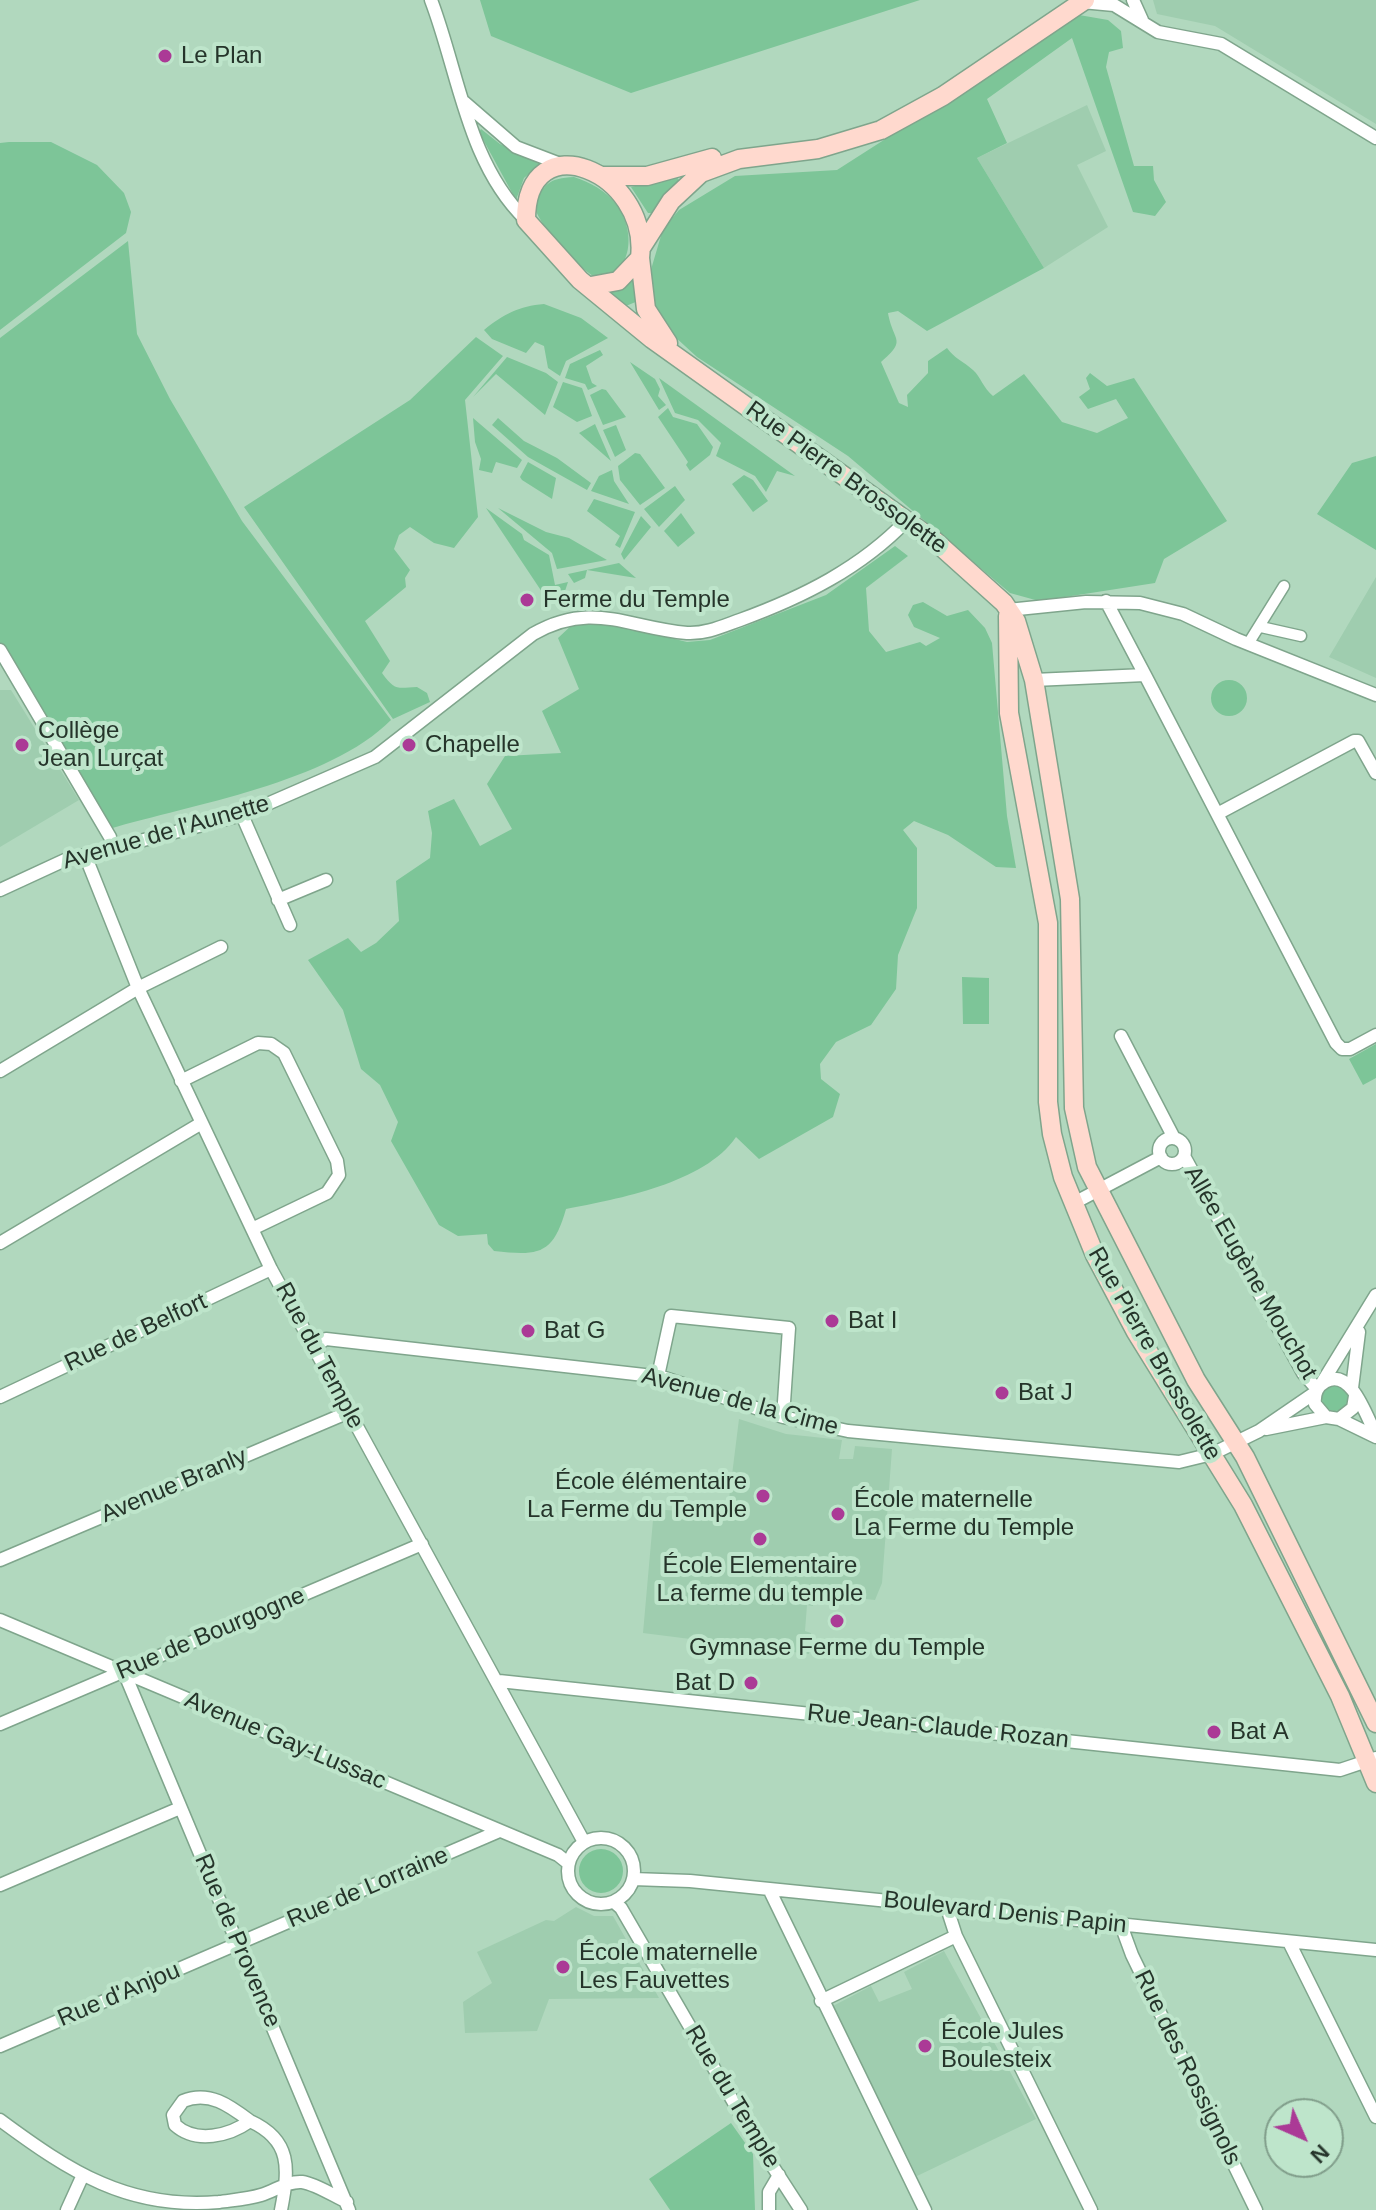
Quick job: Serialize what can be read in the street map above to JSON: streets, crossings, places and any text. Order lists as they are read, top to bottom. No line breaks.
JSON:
{"streets":{"main road":["Rue Pierre Brossolette"],"street":["Avenue de l'Aunette","Allée Eugène Mouchot","Rue de Belfort","Rue du Temple","Avenue de la Cime","Avenue Branly","Rue de Bourgogne","Rue Jean-Claude Rozan","Avenue Gay-Lussac","Rue de Lorraine","Boulevard Denis Papin","Rue de Provence","Rue d'Anjou","Rue des Rossignols"]},"crossings":[["Rue Pierre Brossolette","Avenue de l'Aunette"],["Rue Pierre Brossolette","Avenue de la Cime"],["Rue Pierre Brossolette","Rue Jean-Claude Rozan"],["Avenue de l'Aunette","Rue du Temple"],["Rue de Belfort","Rue du Temple"],["Rue du Temple","Avenue de la Cime"],["Rue du Temple","Avenue Branly"],["Rue du Temple","Rue de Bourgogne"],["Rue du Temple","Rue Jean-Claude Rozan"],["Rue du Temple","Avenue Gay-Lussac"],["Rue du Temple","Boulevard Denis Papin"],["Rue de Bourgogne","Avenue Gay-Lussac"],["Rue de Bourgogne","Rue de Provence"],["Avenue Gay-Lussac","Rue de Lorraine"],["Avenue Gay-Lussac","Boulevard Denis Papin"],["Avenue Gay-Lussac","Rue de Provence"],["Rue de Lorraine","Rue de Provence"],["Rue de Lorraine","Rue d'Anjou"],["Boulevard Denis Papin","Rue des Rossignols"],["Rue de Provence","Rue d'Anjou"]],"places":["Le Plan","Ferme du Temple","Collège Jean Lurçat","Chapelle","Bat I","Bat G","Bat J","École élémentaire La Ferme du Temple","École maternelle La Ferme du Temple","École Elementaire La ferme du temple","Gymnase Ferme du Temple","Bat D","Bat A","École maternelle Les Fauvettes","École Jules Boulesteix"],"north":"bottom right"}
